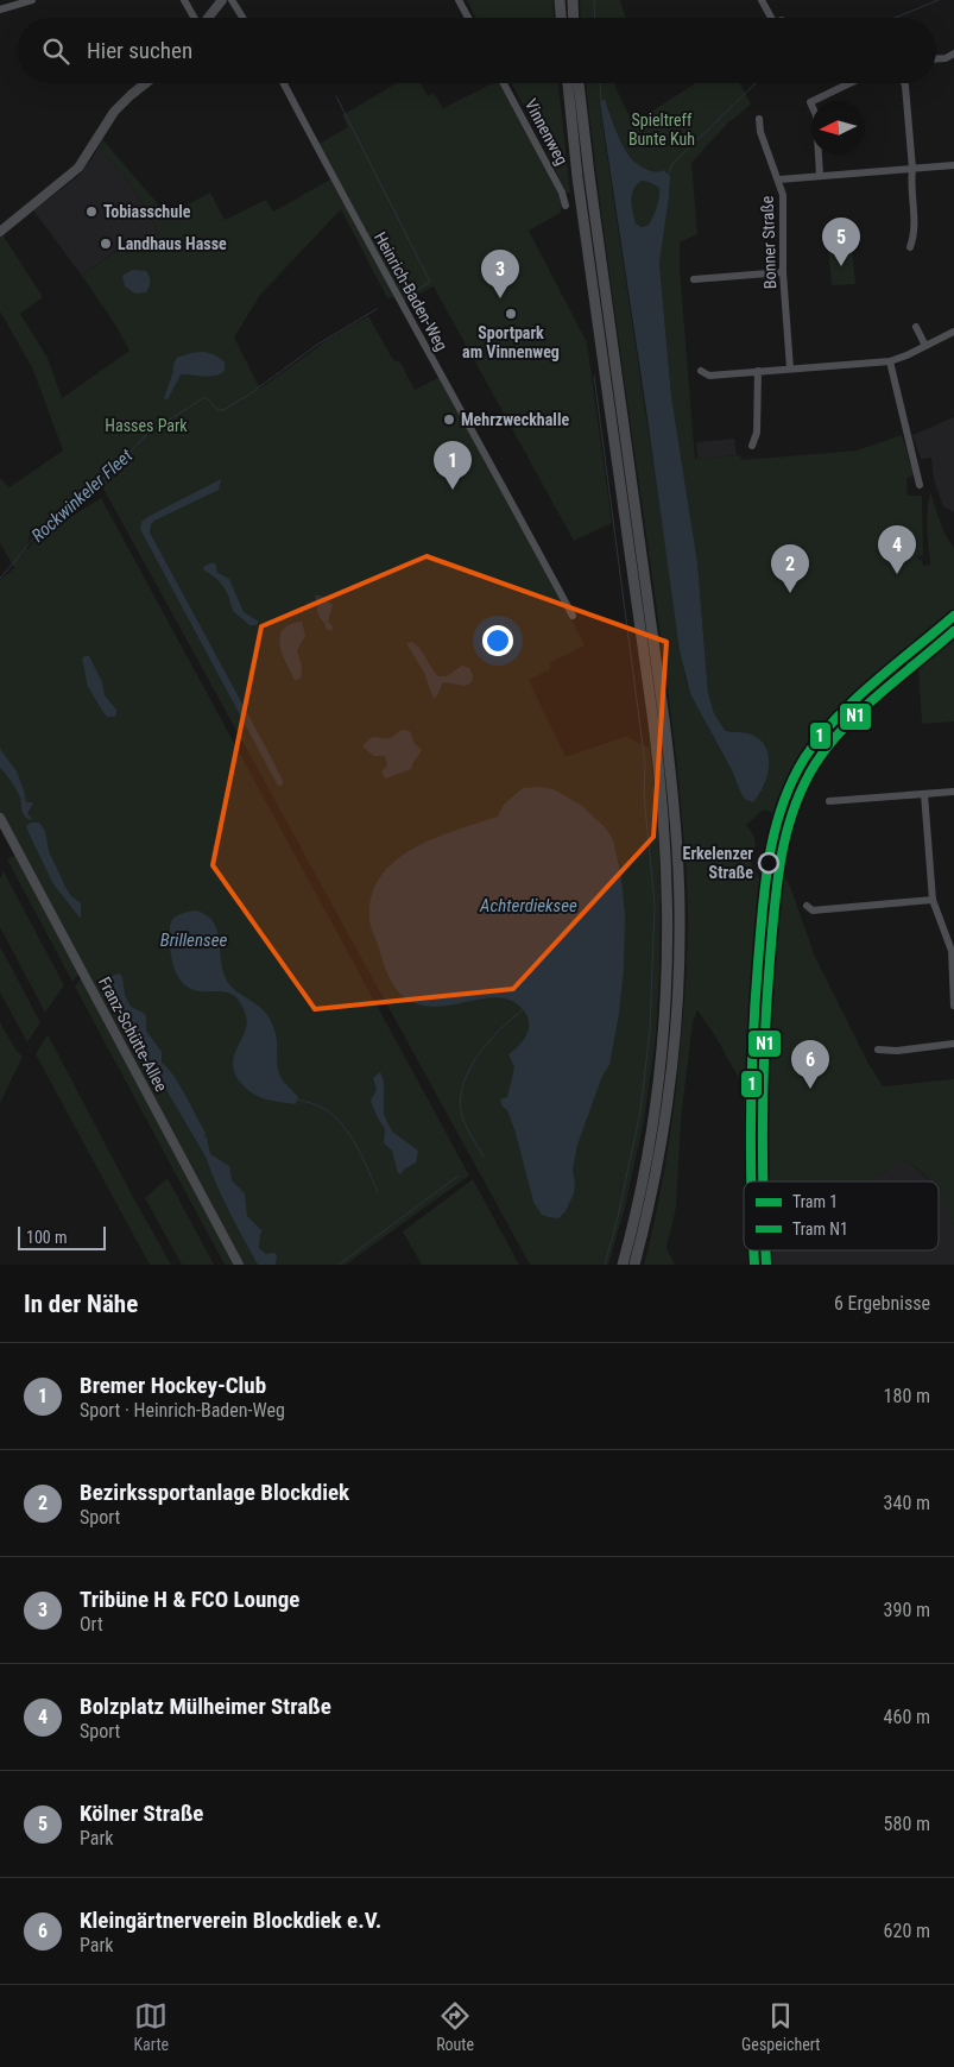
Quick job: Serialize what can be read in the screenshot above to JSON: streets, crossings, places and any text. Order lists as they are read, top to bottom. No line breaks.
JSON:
{"streets":{"main road":["Franz-Schütte-Allee"],"street":["Vinnenweg","Bonner Straße","Heinrich-Baden-Weg"]},"water":["Rockwinkeler Fleet","Achterdieksee","Brillensee"],"parks":["Spieltreff Bunte Kuh","Hasses Park"],"places":["Tobiasschule","Landhaus Hasse","Sportpark am Vinnenweg","Mehrzweckhalle","Erkelenzer Straße"],"lines":["tram line 1","tram line N1"],"legend":["Tram 1","Tram N1"],"scale_bar":"100 m","north":"left","page":{"search":"Hier suchen","pins":["5","3","1","4","2","6"],"scale":"100 m","heading":["In der Nähe","6 Ergebnisse"],"list":[{"mark":"1","name":"Bremer Hockey-Club","note":"Sport · Heinrich-Baden-Weg","value":"180 m"},{"mark":"2","name":"Bezirkssportanlage Blockdiek","note":"Sport","value":"340 m"},{"mark":"3","name":"Tribüne H & FCO Lounge","note":"Ort","value":"390 m"},{"mark":"4","name":"Bolzplatz Mülheimer Straße","note":"Sport","value":"460 m"},{"mark":"5","name":"Kölner Straße","note":"Park","value":"580 m"},{"mark":"6","name":"Kleingärtnerverein Blockdiek e.V.","note":"Park","value":"620 m"}],"nav":["Karte","Route","Gespeichert"]}}
